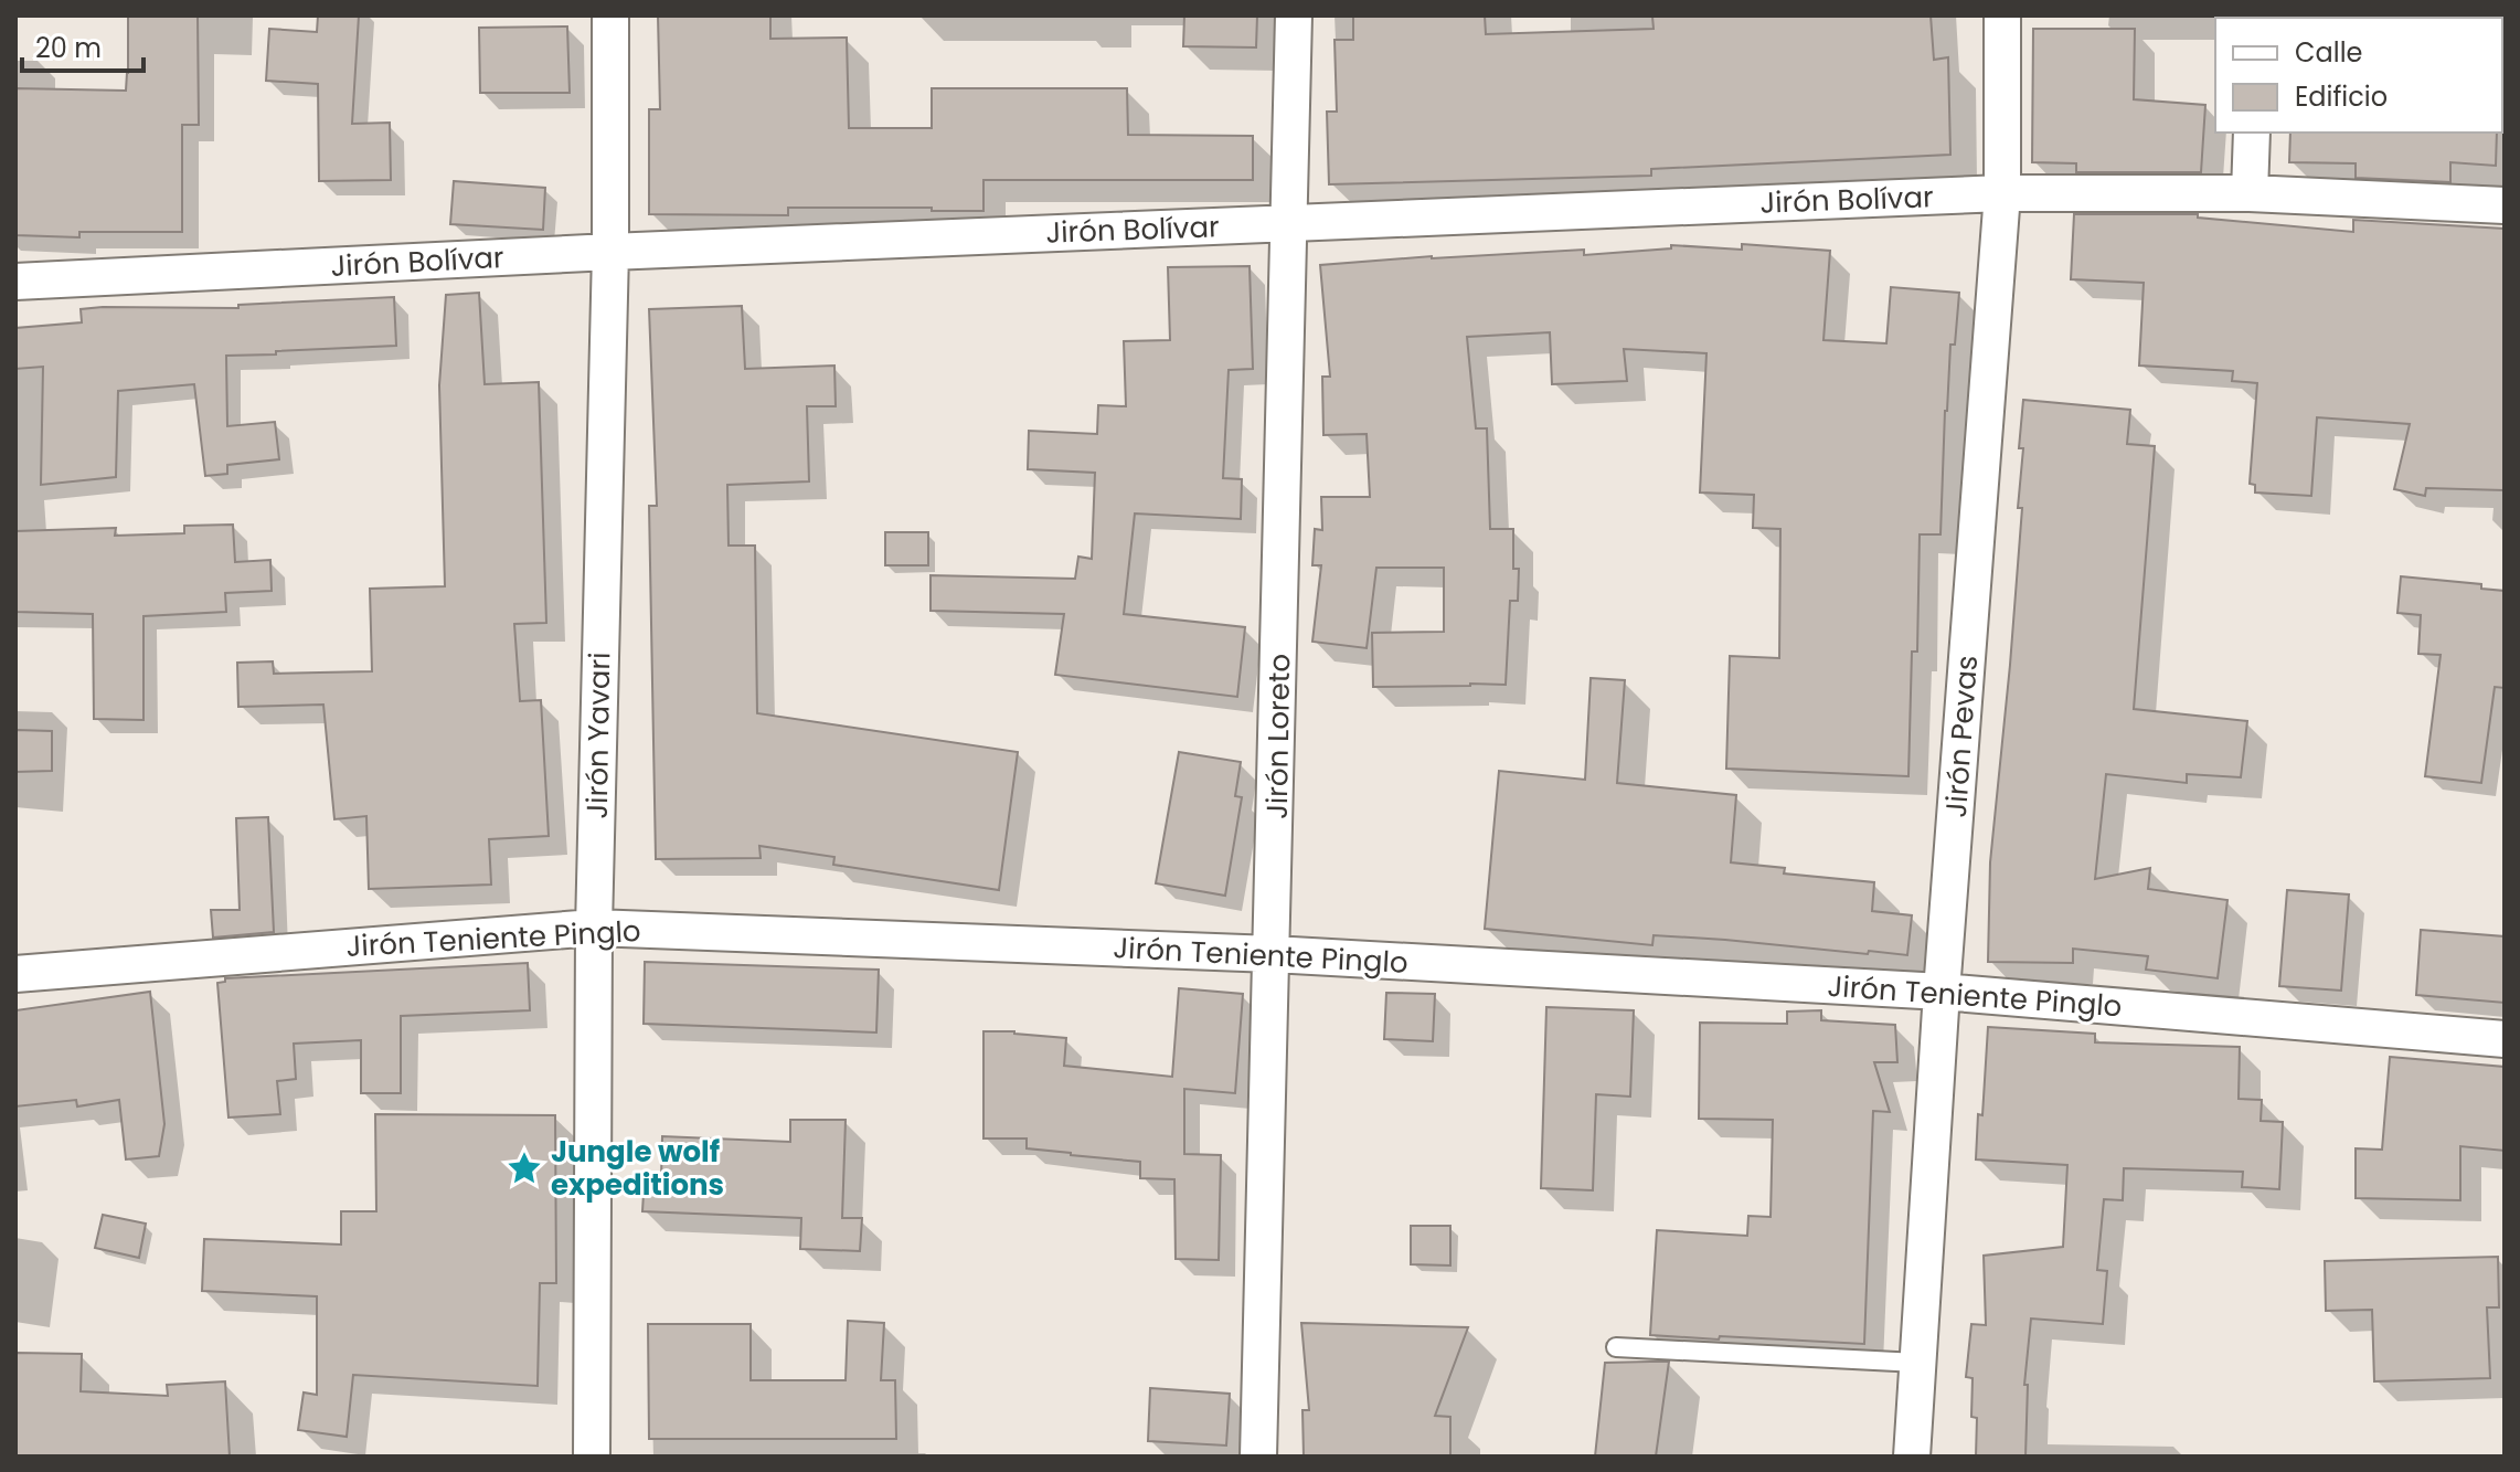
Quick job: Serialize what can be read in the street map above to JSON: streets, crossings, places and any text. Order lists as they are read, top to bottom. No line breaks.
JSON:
{"streets":{"street":["Jirón Bolívar","Jirón Yavari","Jirón Loreto","Jirón Pevas","Jirón Teniente Pinglo"]},"crossings":[["Jirón Bolívar","Jirón Yavari"],["Jirón Bolívar","Jirón Loreto"],["Jirón Bolívar","Jirón Pevas"],["Jirón Yavari","Jirón Teniente Pinglo"],["Jirón Loreto","Jirón Teniente Pinglo"],["Jirón Pevas","Jirón Teniente Pinglo"]],"places":{"place":["Jungle wolf expeditions"]},"legend":["Calle","Edificio"],"scale_bar":"20 m"}
